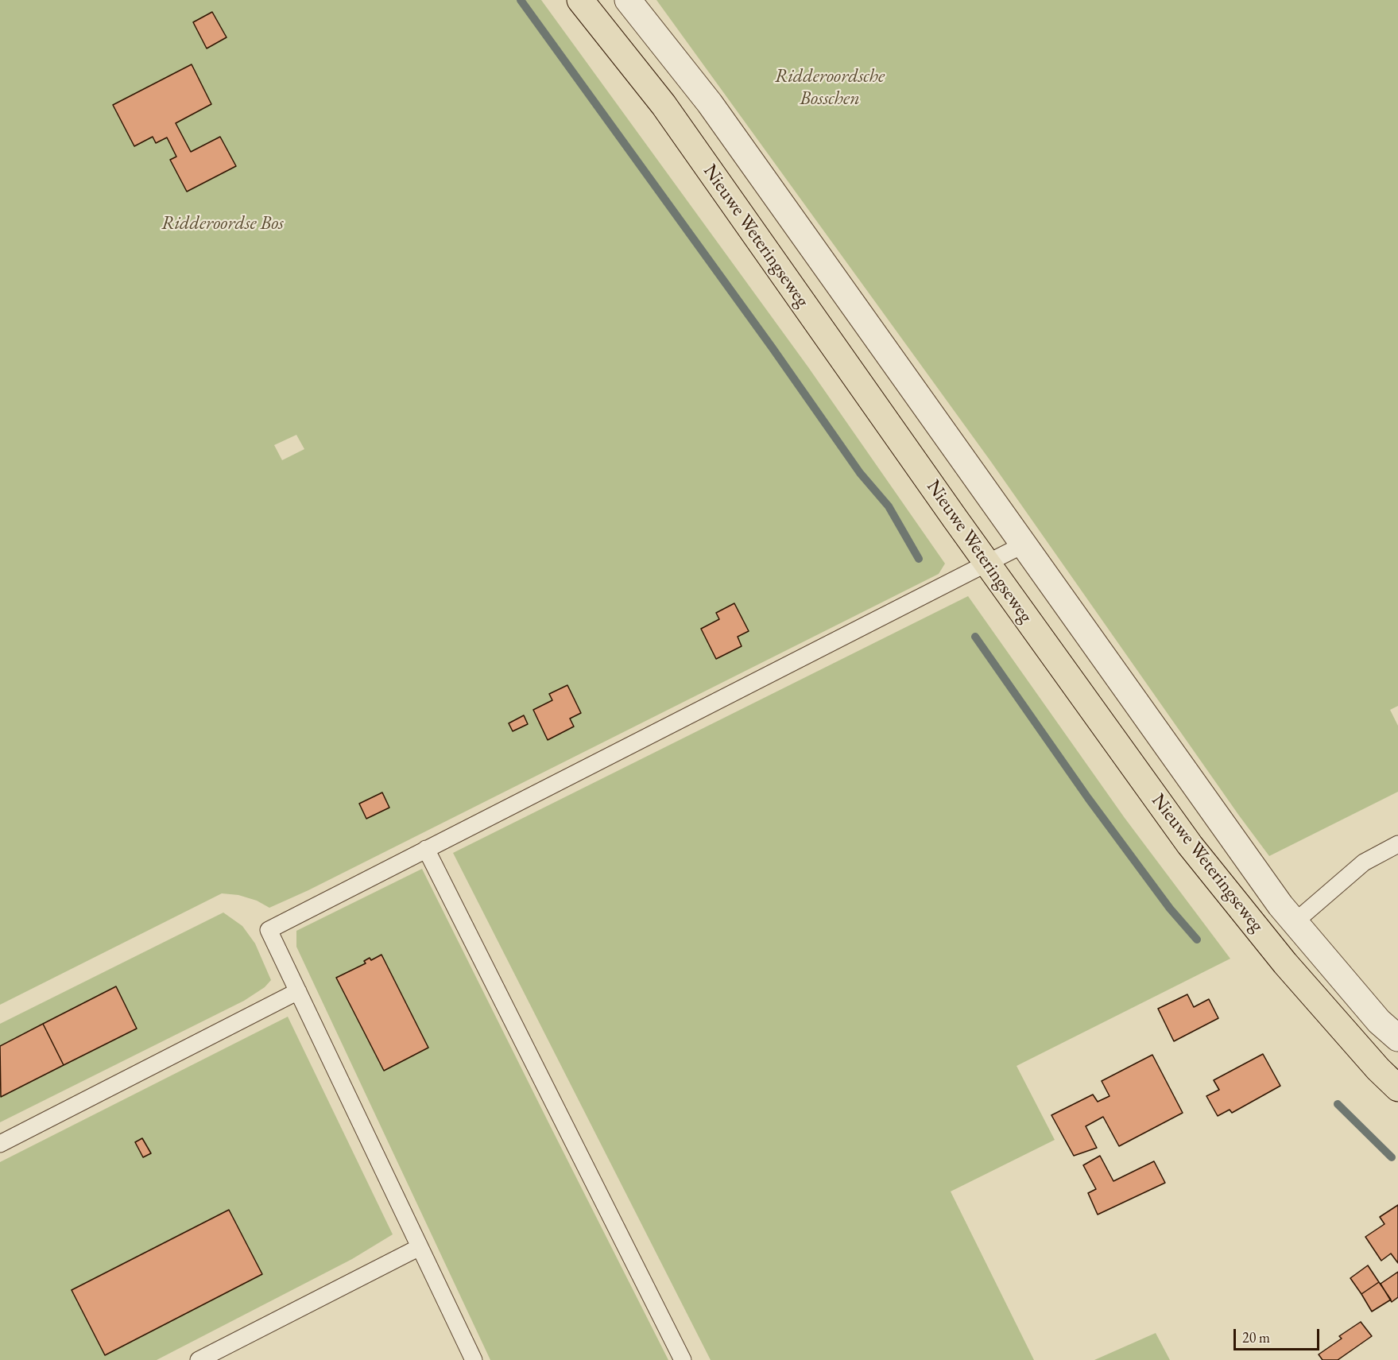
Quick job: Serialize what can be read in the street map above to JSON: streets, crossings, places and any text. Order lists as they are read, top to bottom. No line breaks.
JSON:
{"streets":{"main road":["Nieuwe Weteringseweg"]},"parks":["Ridderoordsche Bosschen","Ridderoordse Bos"],"scale_bar":"20 m"}
